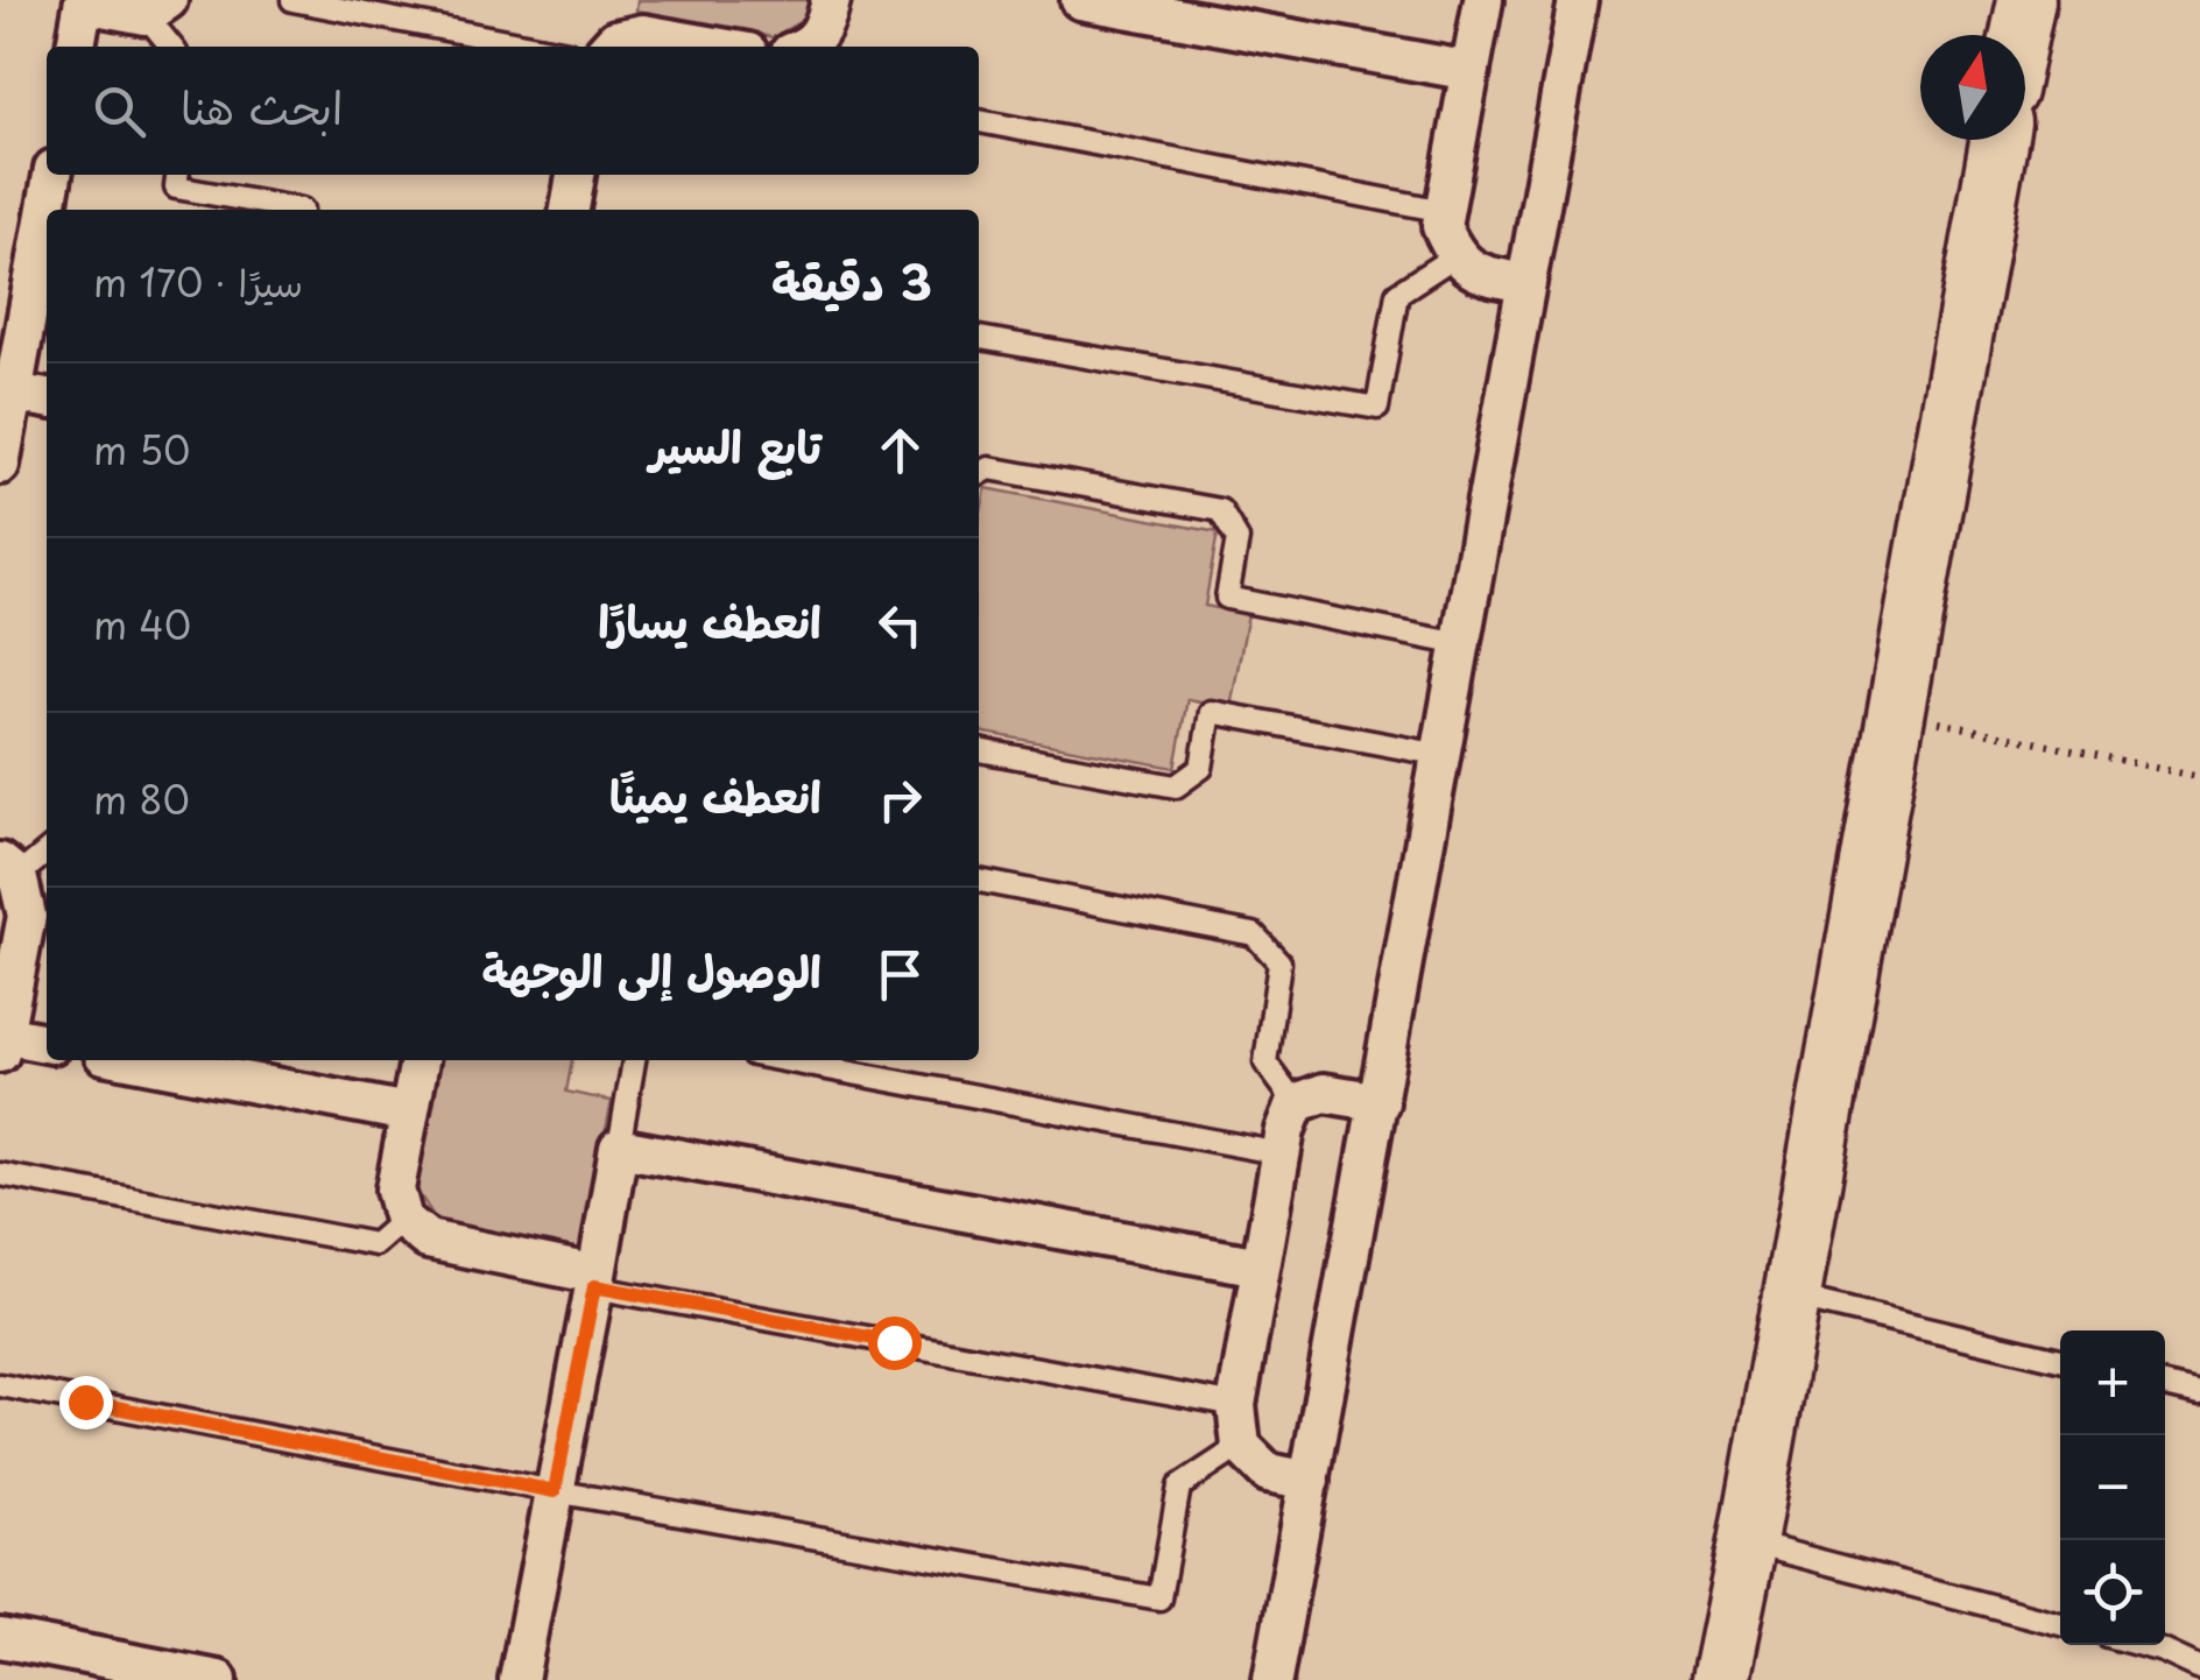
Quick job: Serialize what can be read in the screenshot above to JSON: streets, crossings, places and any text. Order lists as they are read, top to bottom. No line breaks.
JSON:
{"north":"top","page":{"search":"ابحث هنا","heading":["3 دقيقة","سيرًا · 170 m"],"list":[["تابع السير","50 m"],["انعطف يسارًا","40 m"],["انعطف يمينًا","80 m"],"الوصول إلى الوجهة"],"map_buttons":["+","−"]}}
